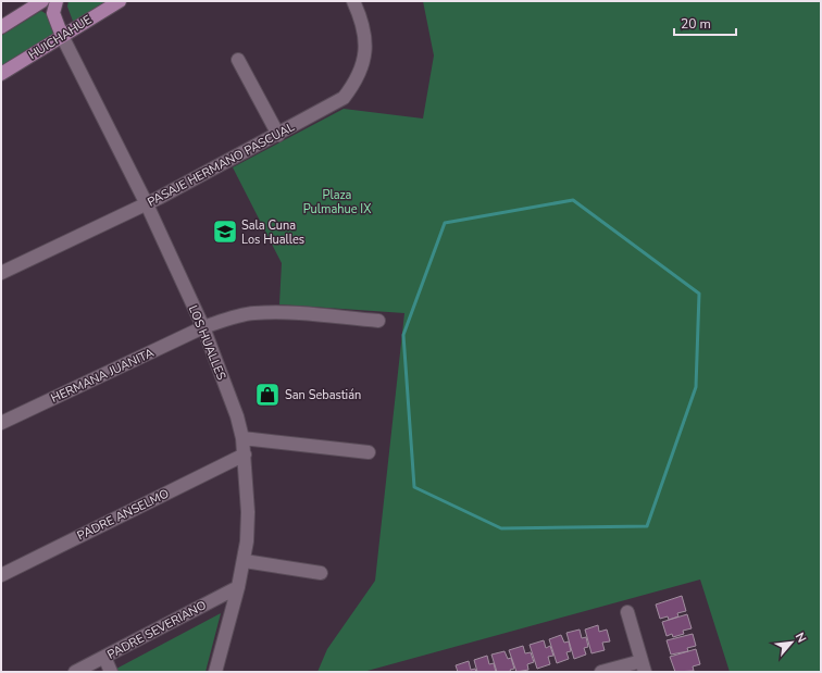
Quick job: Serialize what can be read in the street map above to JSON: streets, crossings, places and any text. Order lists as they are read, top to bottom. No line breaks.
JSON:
{"streets":{"main road":["HUICHAHUE"],"street":["PASAJE HERMANO PASCUAL","LOS HUALLES","HERMANA JUANITA","PADRE ANSELMO","PADRE SEVERIANO"]},"crossings":[["HUICHAHUE","LOS HUALLES"],["PASAJE HERMANO PASCUAL","LOS HUALLES"],["LOS HUALLES","HERMANA JUANITA"],["LOS HUALLES","PADRE ANSELMO"],["LOS HUALLES","PADRE SEVERIANO"]],"parks":["Plaza Pulmahue IX"],"places":{"school or university":["Sala Cuna Los Hualles"],"shop":["San Sebastián"]},"scale_bar":"20 m","north":"top right"}
